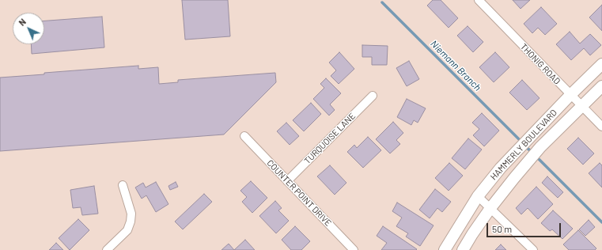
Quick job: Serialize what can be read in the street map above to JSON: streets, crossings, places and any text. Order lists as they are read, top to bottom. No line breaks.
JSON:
{"streets":{"main road":["HAMMERLY BOULEVARD"],"street":["THONIG ROAD","TURQUOISE LANE","COUNTER POINT DRIVE"]},"crossings":[["THONIG ROAD","HAMMERLY BOULEVARD"],["TURQUOISE LANE","COUNTER POINT DRIVE"]],"water":["Niemann Branch"],"scale_bar":"50 m","north":"top left"}
